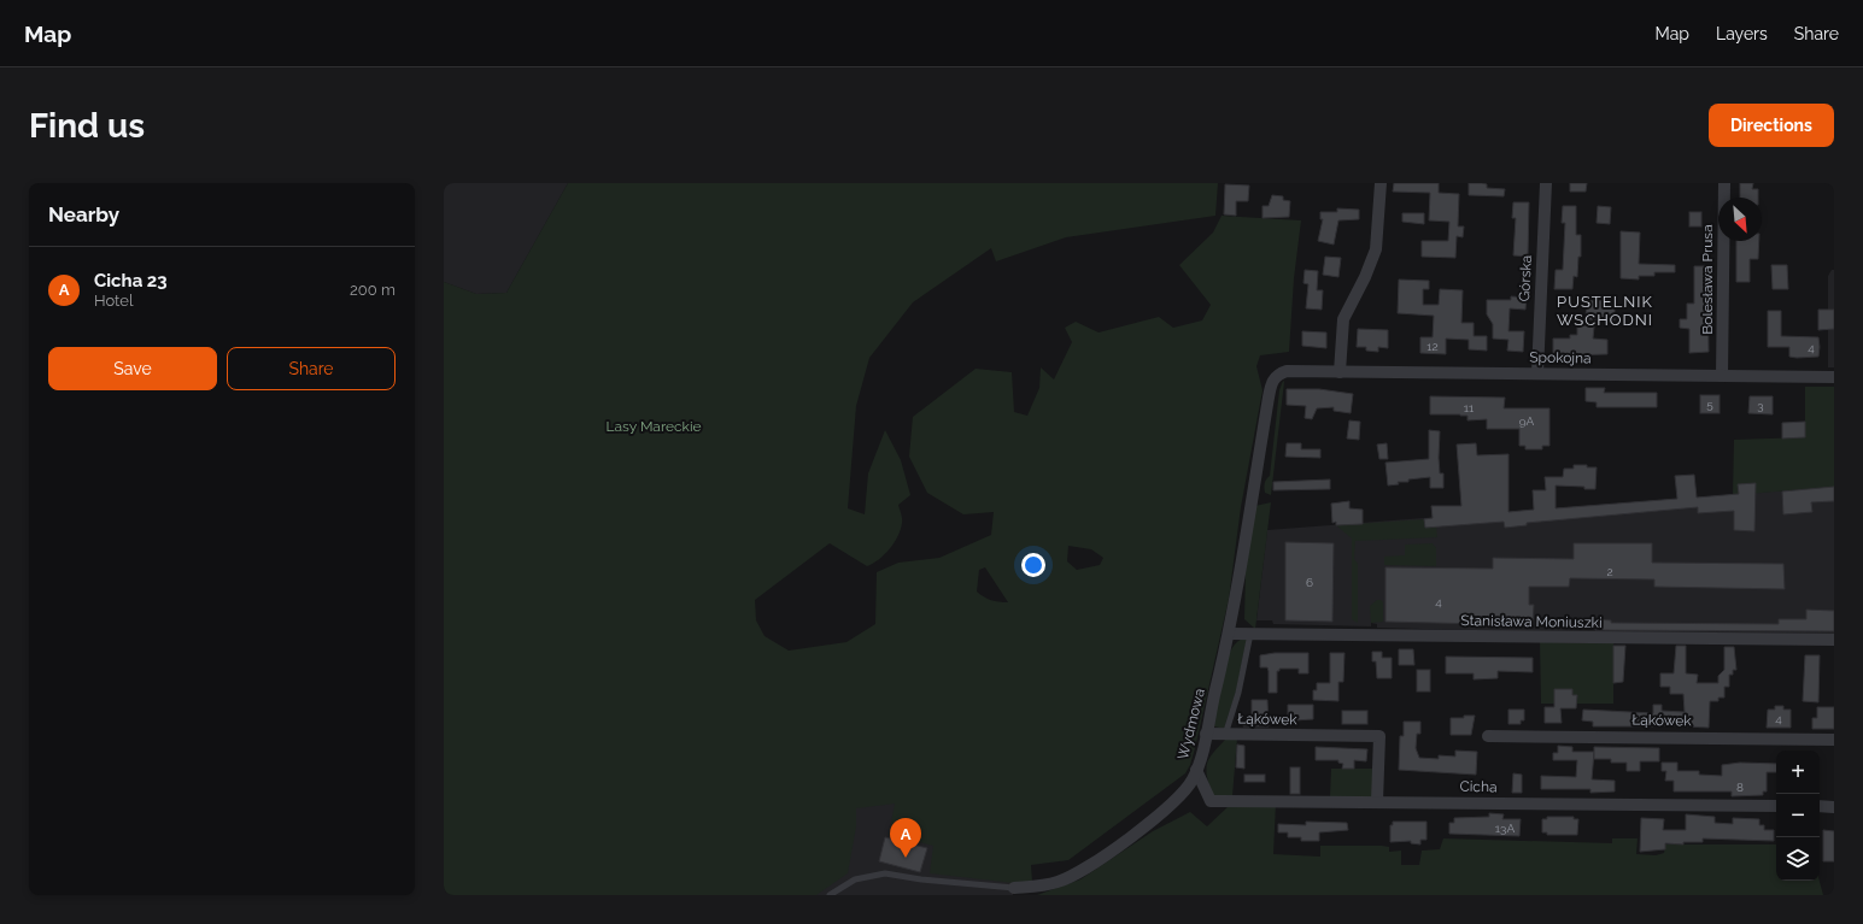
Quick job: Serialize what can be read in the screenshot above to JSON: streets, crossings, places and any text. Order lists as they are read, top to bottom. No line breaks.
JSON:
{"streets":{"street":["Górska","Bolesława Prusa","Spokojna","Stanisława Moniuszki","Łąkówek","Wydmowa","Cicha"]},"crossings":[["Górska","Spokojna"],["Bolesława Prusa","Spokojna"],["Spokojna","Wydmowa"],["Stanisława Moniuszki","Wydmowa"],["Łąkówek","Wydmowa"],["Łąkówek","Cicha"],["Wydmowa","Cicha"]],"districts":["PUSTELNIK WSCHODNI"],"parks":["Lasy Mareckie"],"house_numbers":["12","4","5","3","11","9A","2","6","4","4","8","13A"],"north":"bottom right","page":{"header":"Map","nav":["Map","Layers","Share"],"buttons":["Directions",["Save","Share"]],"title":"Find us","heading":"Nearby","list":[{"mark":"A","name":"Cicha 23","note":"Hotel","value":"200 m"}],"map_buttons":["+","−"],"pins":"A"}}
